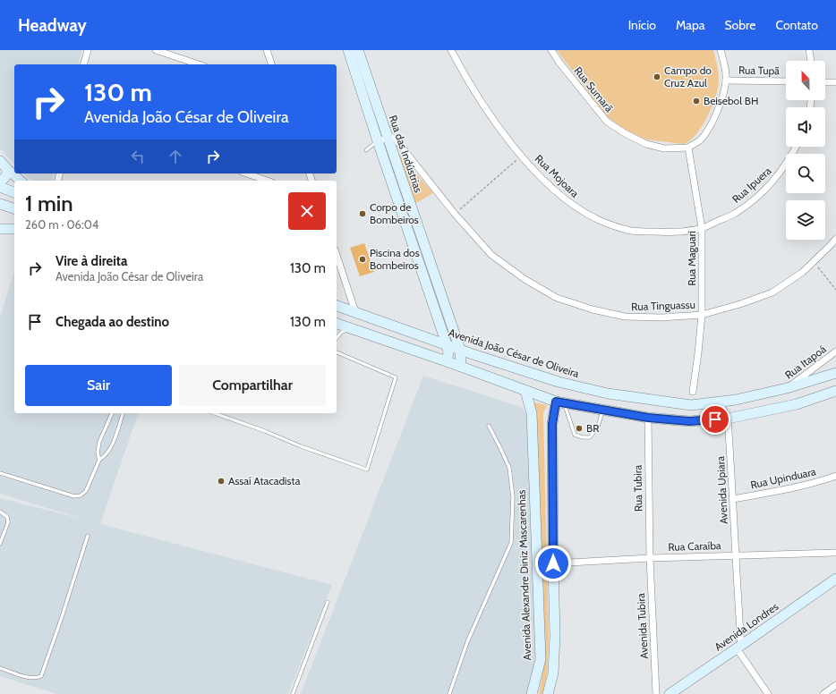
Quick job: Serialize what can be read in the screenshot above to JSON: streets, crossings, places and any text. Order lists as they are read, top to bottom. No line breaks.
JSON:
{"streets":{"street":["Rua Tupã","Rua Sumarã","Rua das Indústrias","Rua Mojoara","Rua Ipuera","Rua Maguari","Rua Tinguassu","Avenida João César de Oliveira","Rua Itapoá","Rua Upinduara","Rua Tubira","Avenida Upiara","Rua Caraíba","Avenida Alexandre Diniz Mascarenhas","Avenida Tubira","Avenida Londres"]},"crossings":[["Rua Sumarã","Rua Maguari"],["Rua das Indústrias","Rua Tinguassu"],["Rua das Indústrias","Avenida João César de Oliveira"],["Rua Mojoara","Rua Ipuera"],["Rua Mojoara","Rua Maguari"],["Rua Ipuera","Rua Maguari"],["Rua Maguari","Rua Tinguassu"],["Avenida João César de Oliveira","Rua Itapoá"],["Rua Upinduara","Avenida Upiara"],["Rua Tubira","Rua Caraíba"],["Rua Tubira","Avenida Tubira"],["Avenida Upiara","Rua Caraíba"],["Avenida Upiara","Avenida Londres"],["Rua Caraíba","Avenida Tubira"]],"places":["Campo do Cruz Azul","Beisebol BH","Corpo de Bombeiros","Piscina dos Bombeiros","BR","Assaí Atacadista"],"north":"top","page":{"header":"Headway","nav":["Início","Mapa","Sobre","Contato"],"turn":["130 m","Avenida João César de Oliveira"],"heading":["1 min","260 m · 06:04"],"list":[{"name":"Vire à direita","note":"Avenida João César de Oliveira","value":"130 m"},{"name":"Chegada ao destino","value":"130 m"}],"buttons":["Sair","Compartilhar"]}}
